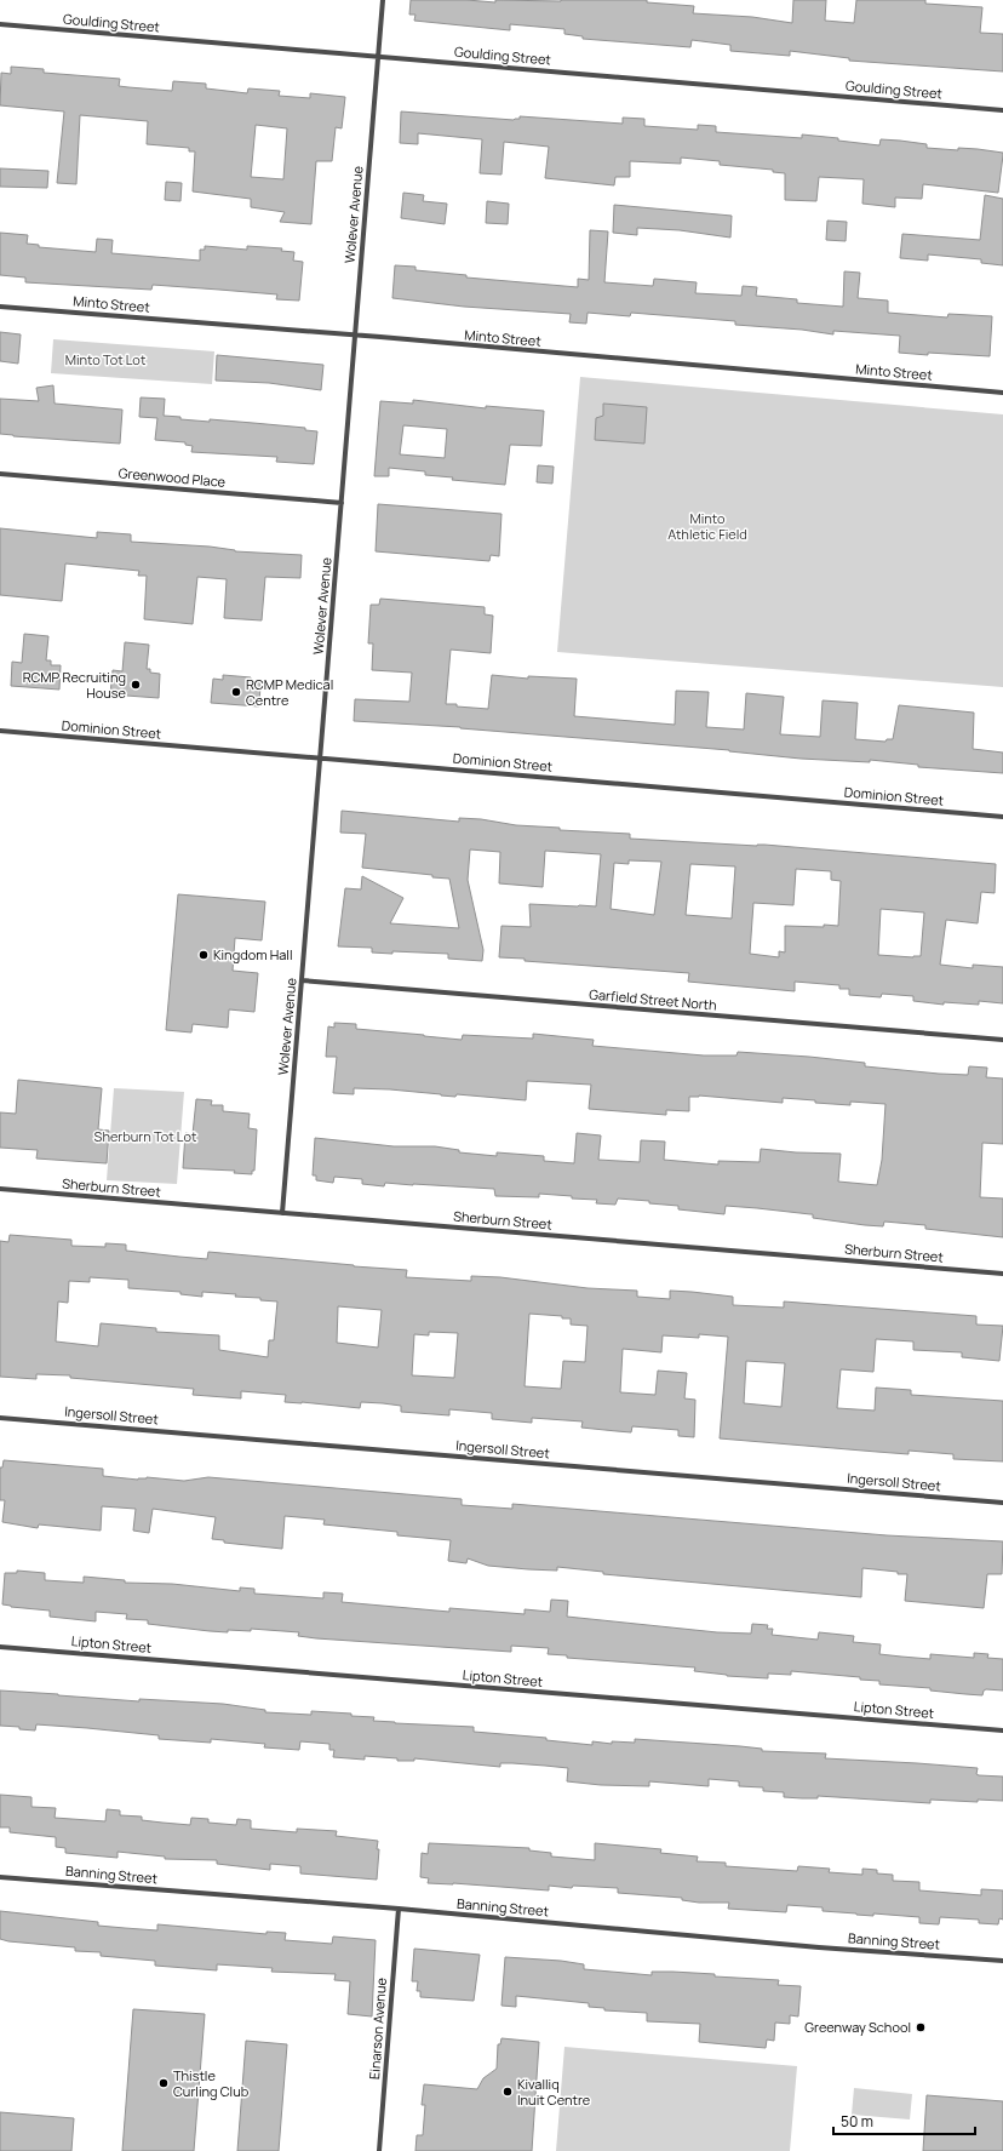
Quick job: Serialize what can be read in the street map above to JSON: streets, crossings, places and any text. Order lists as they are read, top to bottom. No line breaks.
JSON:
{"streets":{"street":["Goulding Street","Wolever Avenue","Minto Street","Greenwood Place","Dominion Street","Garfield Street North","Sherburn Street","Ingersoll Street","Lipton Street","Banning Street","Einarson Avenue"]},"crossings":[["Goulding Street","Wolever Avenue"],["Wolever Avenue","Minto Street"],["Wolever Avenue","Greenwood Place"],["Wolever Avenue","Dominion Street"],["Wolever Avenue","Garfield Street North"],["Wolever Avenue","Sherburn Street"],["Banning Street","Einarson Avenue"]],"parks":["Minto Tot Lot","Minto Athletic Field","Sherburn Tot Lot"],"places":["RCMP Recruiting House","RCMP Medical Centre","Kingdom Hall","Greenway School","Thistle Curling Club","Kivalliq Inuit Centre"],"scale_bar":"50 m"}
